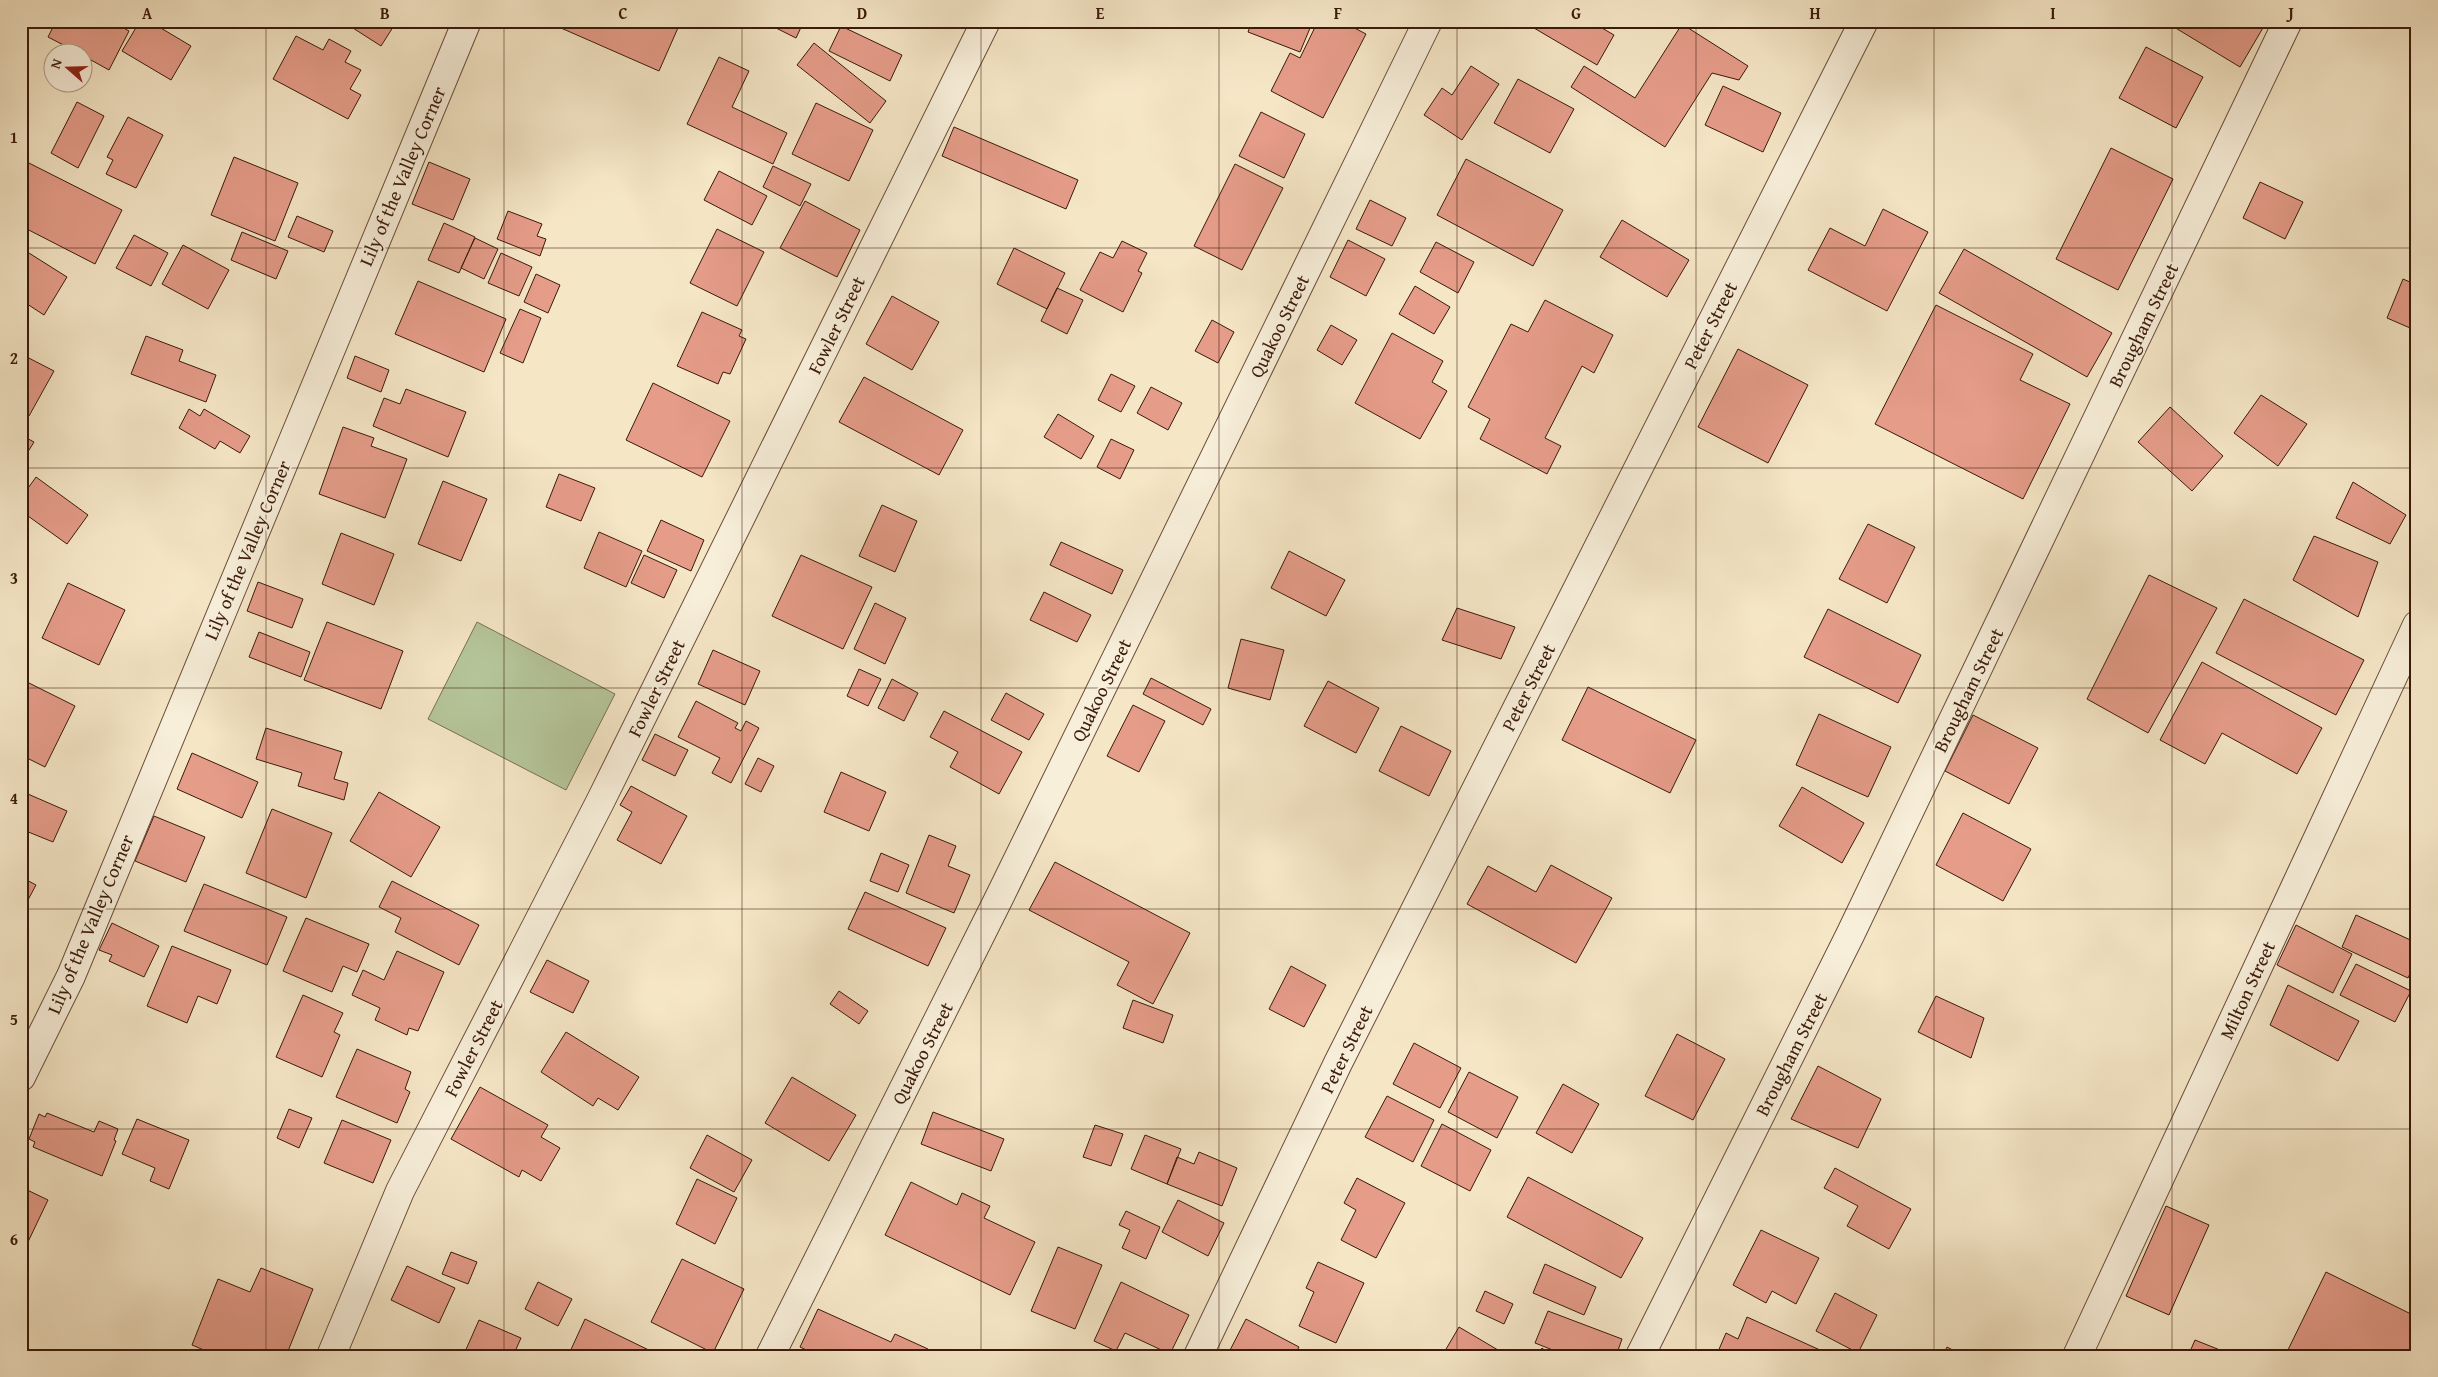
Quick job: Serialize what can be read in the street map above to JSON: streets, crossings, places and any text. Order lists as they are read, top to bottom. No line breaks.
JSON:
{"streets":{"street":["Lily of the Valley Corner","Fowler Street","Peter Street","Brougham Street","Quakoo Street","Milton Street"]},"north":"left","grid":{"columns":["A","B","C","D","E","F","G","H","I","J"],"rows":["1","2","3","4","5","6"]}}
